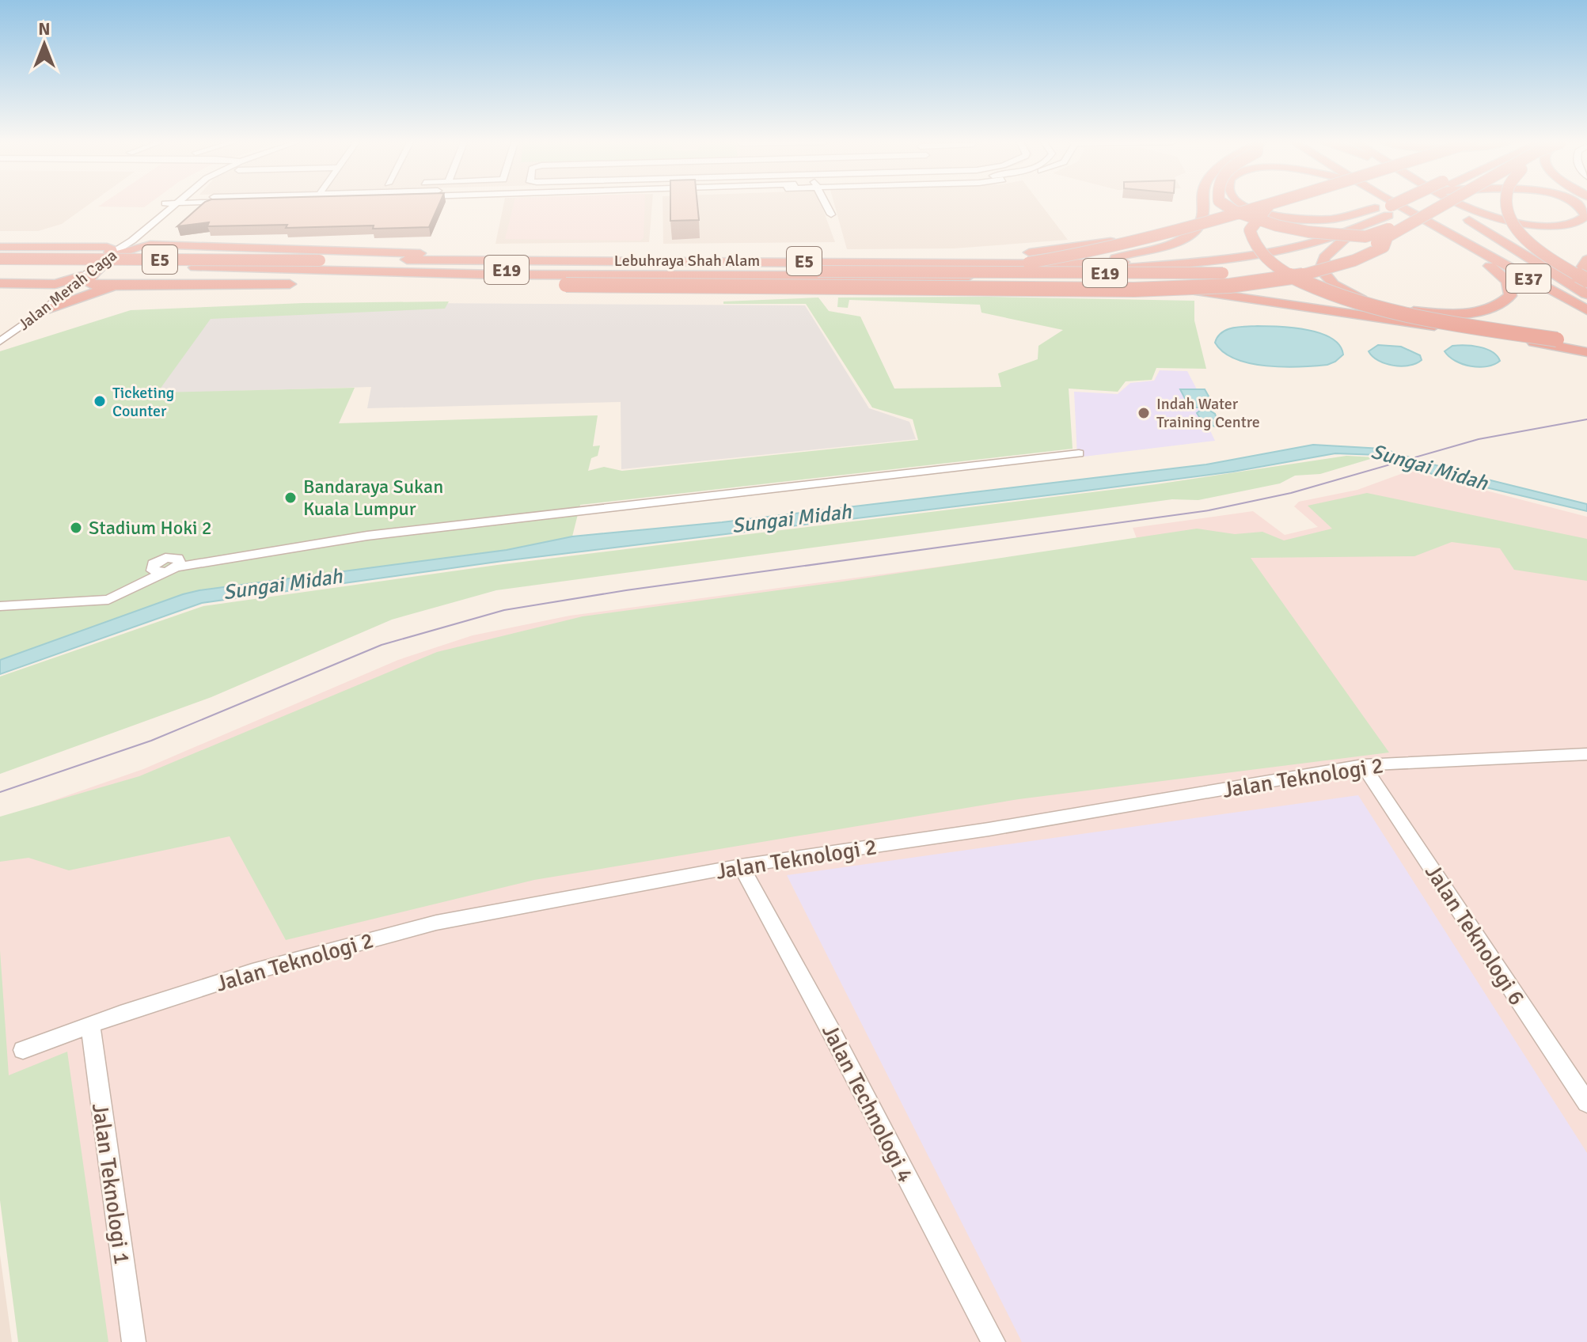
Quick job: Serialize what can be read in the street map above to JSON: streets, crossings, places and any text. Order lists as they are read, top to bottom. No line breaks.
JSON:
{"streets":{"highway":["E5","Lebuhraya Shah Alam","E19","E37"],"street":["Jalan Merah Caga","Jalan Teknologi 2","Jalan Teknologi 6","Jalan Technologi 4","Jalan Teknologi 1"]},"crossings":[["E5","Lebuhraya Shah Alam"],["E5","E19"],["Lebuhraya Shah Alam","E19"],["Jalan Teknologi 2","Jalan Teknologi 6"],["Jalan Teknologi 2","Jalan Technologi 4"],["Jalan Teknologi 2","Jalan Teknologi 1"]],"water":["Sungai Midah"],"places":["Ticketing Counter","Indah Water Training Centre","Bandaraya Sukan Kuala Lumpur","Stadium Hoki 2"],"north":"top"}
